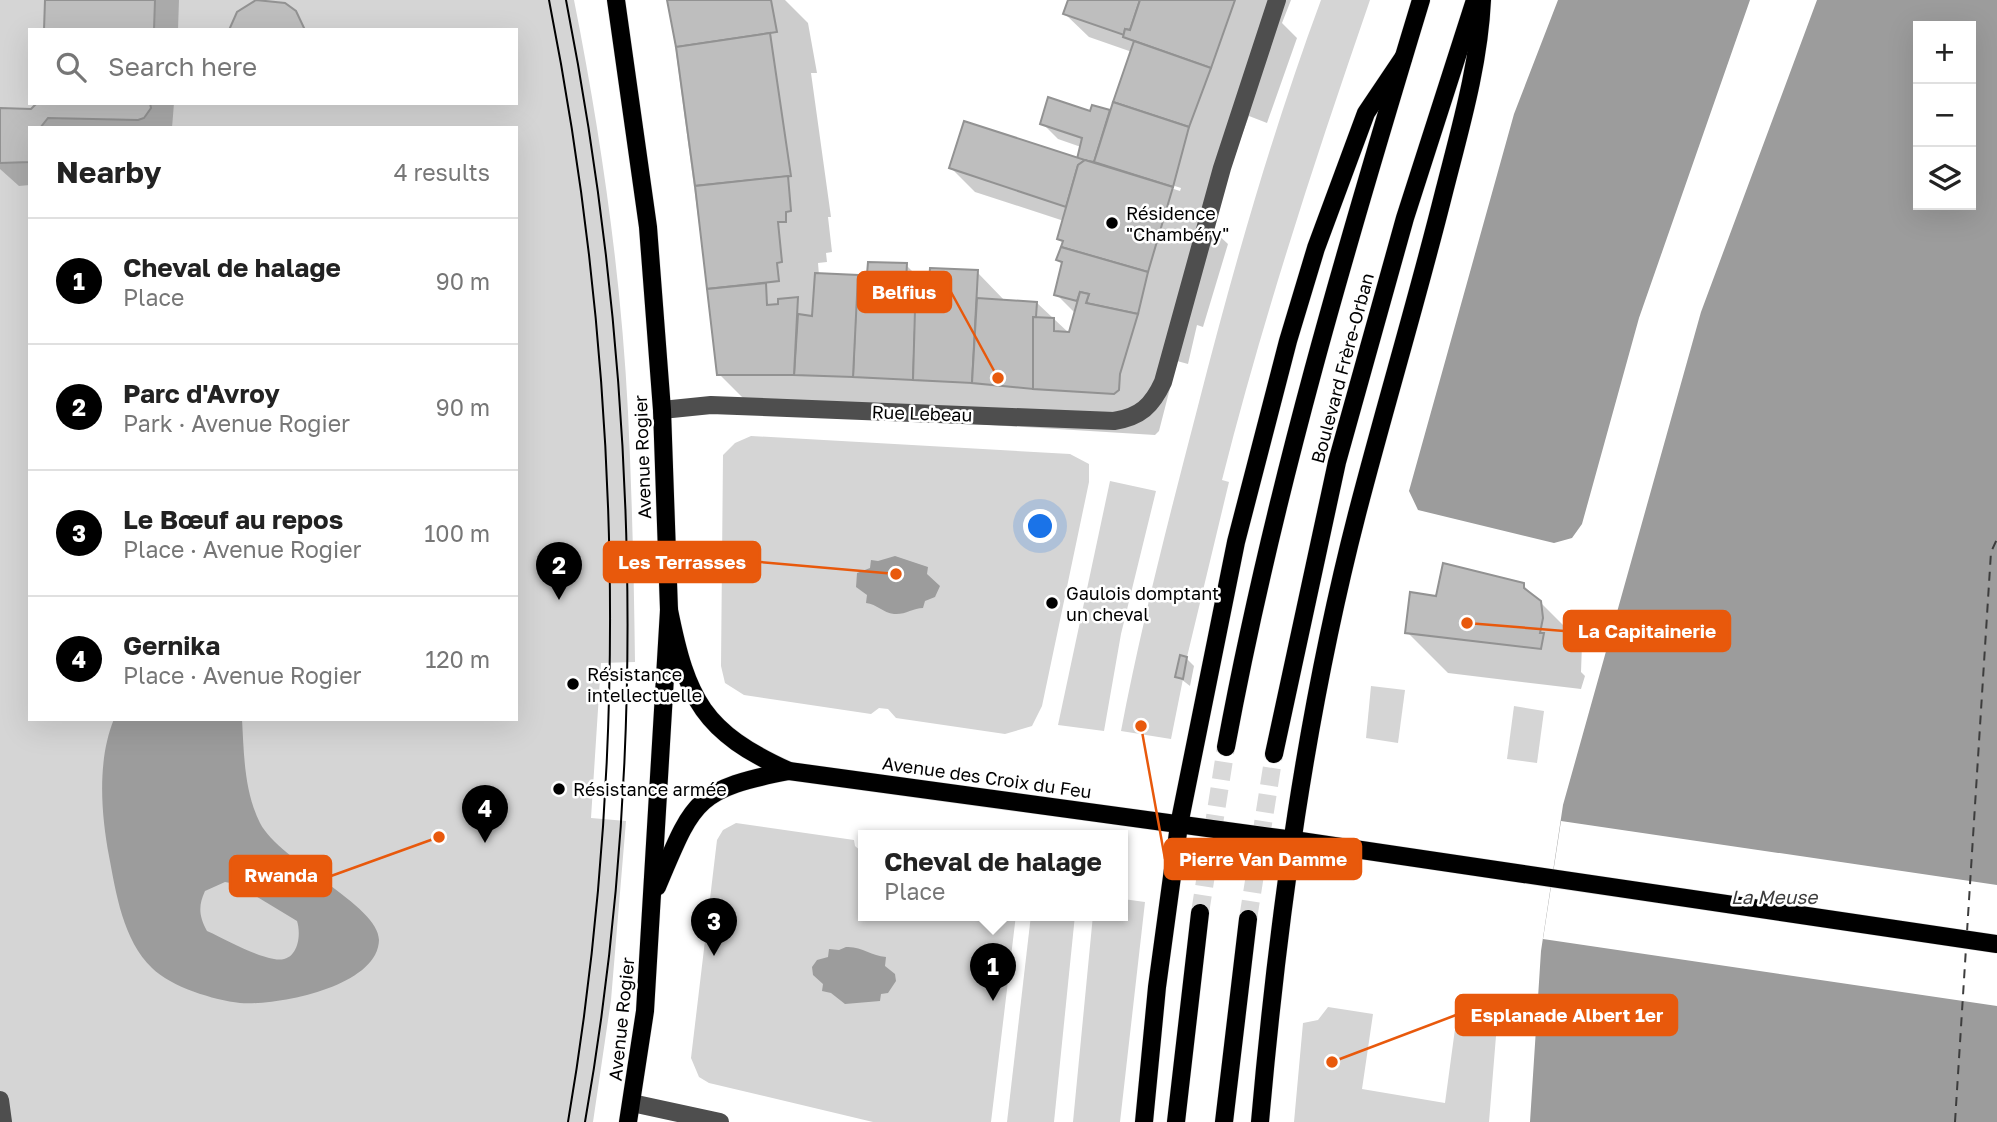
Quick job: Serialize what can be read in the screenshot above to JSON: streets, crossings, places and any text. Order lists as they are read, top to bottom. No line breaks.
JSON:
{"streets":{"main road":["Boulevard Frère-Orban","Avenue Rogier","Avenue des Croix du Feu"],"street":["Rue Lebeau"]},"crossings":[["Rue Lebeau","Avenue Rogier"]],"water":["La Meuse"],"places":["Résidence \"Chambéry\"","Belfius","Les Terrasses","Gaulois domptant un cheval","La Capitainerie","Résistance intellectuelle","Pierre Van Damme","Résistance armée","Rwanda","Esplanade Albert 1er"],"page":{"map_buttons":["+","−"],"search":"Search here","heading":["Nearby","4 results"],"list":[{"mark":"1","name":"Cheval de halage","note":"Place","value":"90 m"},{"mark":"2","name":"Parc d'Avroy","note":"Park · Avenue Rogier","value":"90 m"},{"mark":"3","name":"Le Bœuf au repos","note":"Place · Avenue Rogier","value":"100 m"},{"mark":"4","name":"Gernika","note":"Place · Avenue Rogier","value":"120 m"}],"pins":["2","4","3","1"],"popup":["Cheval de halage","Place"]}}
